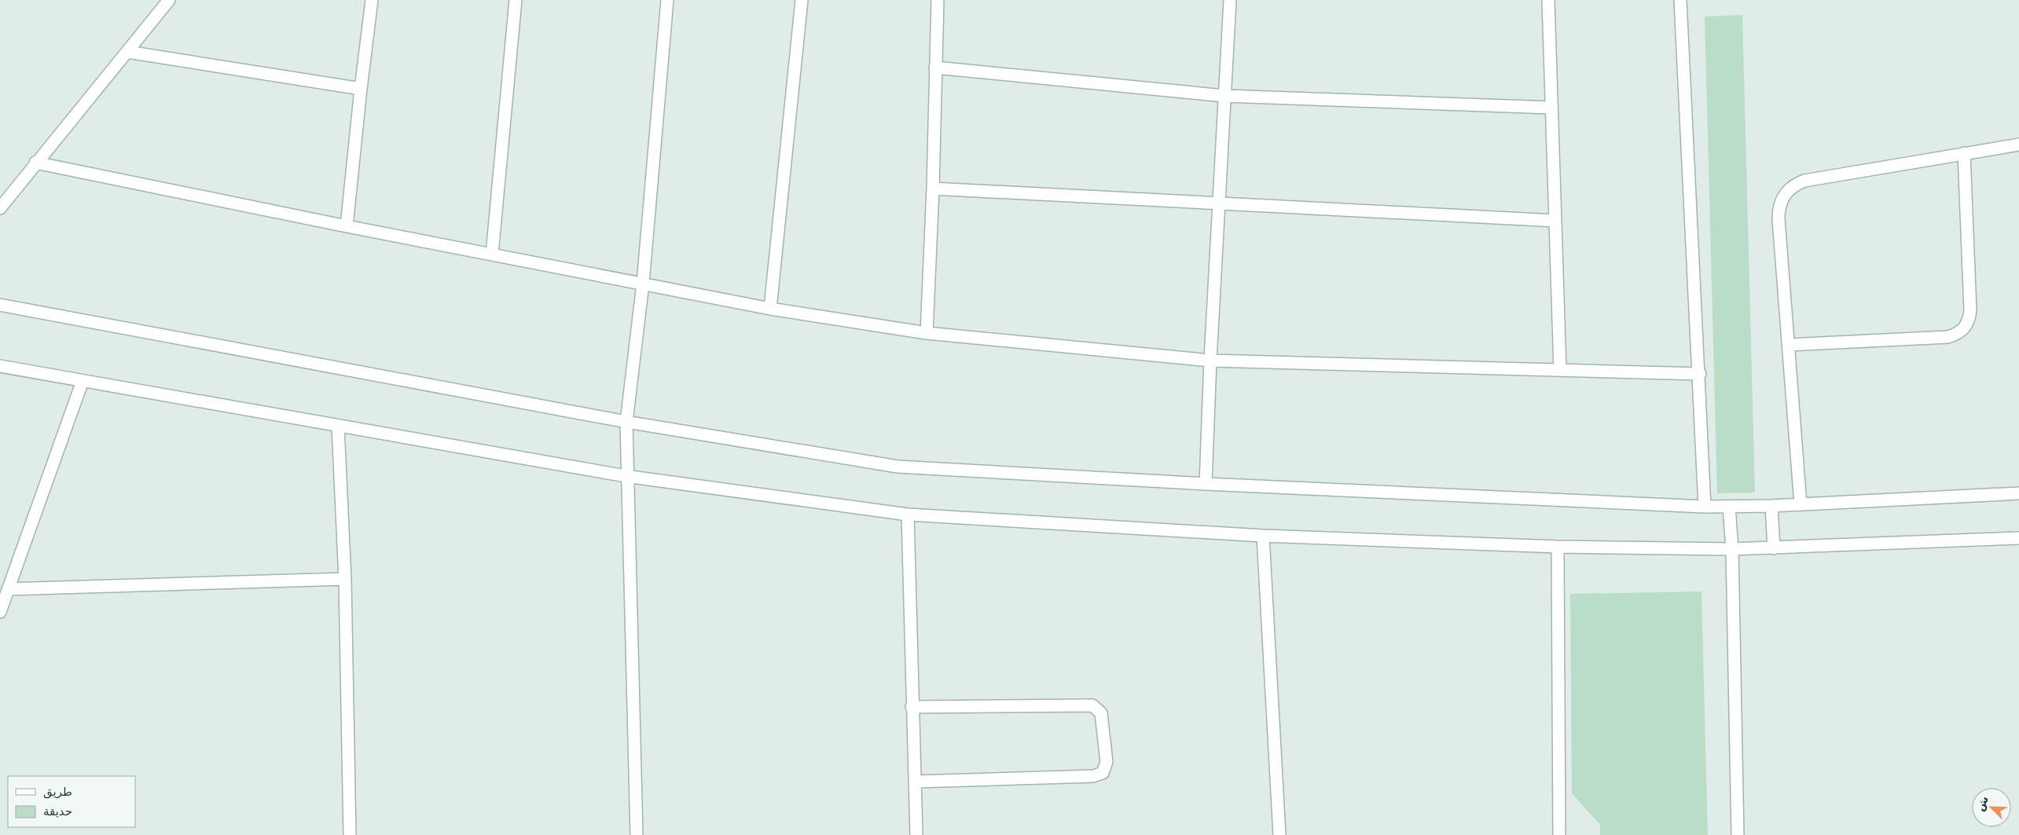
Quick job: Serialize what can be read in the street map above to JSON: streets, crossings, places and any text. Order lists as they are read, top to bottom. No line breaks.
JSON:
{"legend":["طريق","حديقة"],"north":"top left"}
